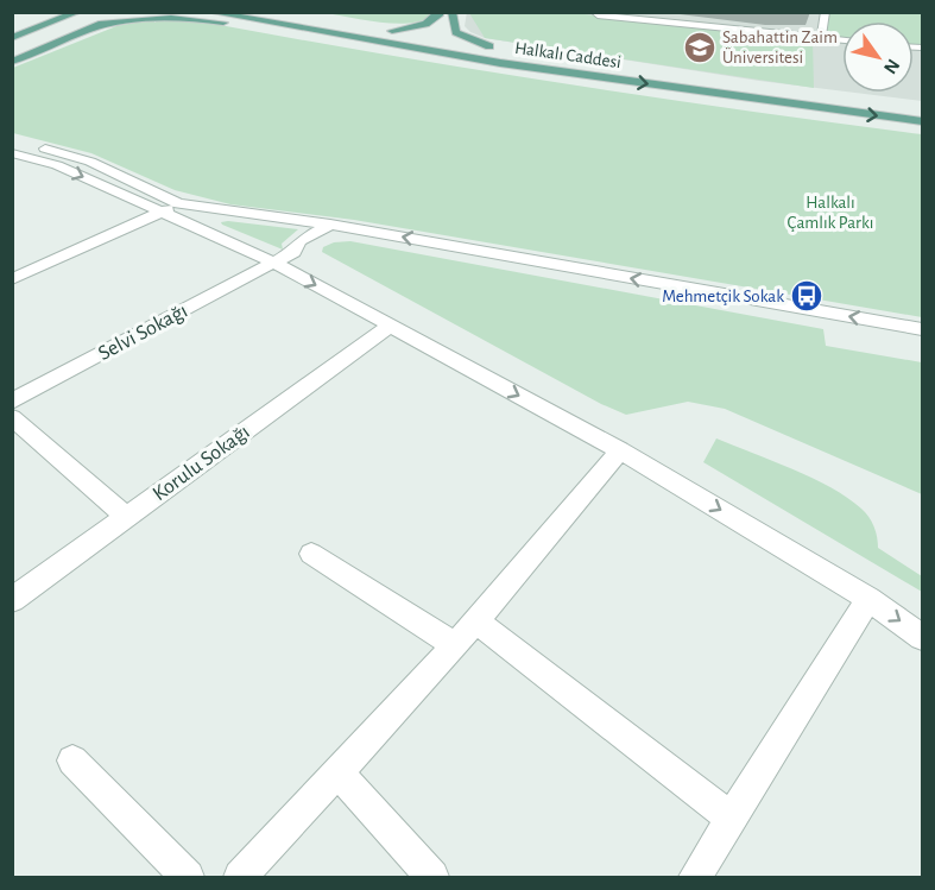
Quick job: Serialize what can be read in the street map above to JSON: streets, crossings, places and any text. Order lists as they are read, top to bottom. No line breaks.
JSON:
{"streets":{"main road":["Halkalı Caddesi"],"street":["Selvi Sokağı","Korulu Sokağı"]},"parks":["Halkalı Çamlık Parkı"],"places":{"school or university":["Sabahattin Zaim Üniversitesi"],"bus stop":["Mehmetçik Sokak"]},"north":"bottom right"}
